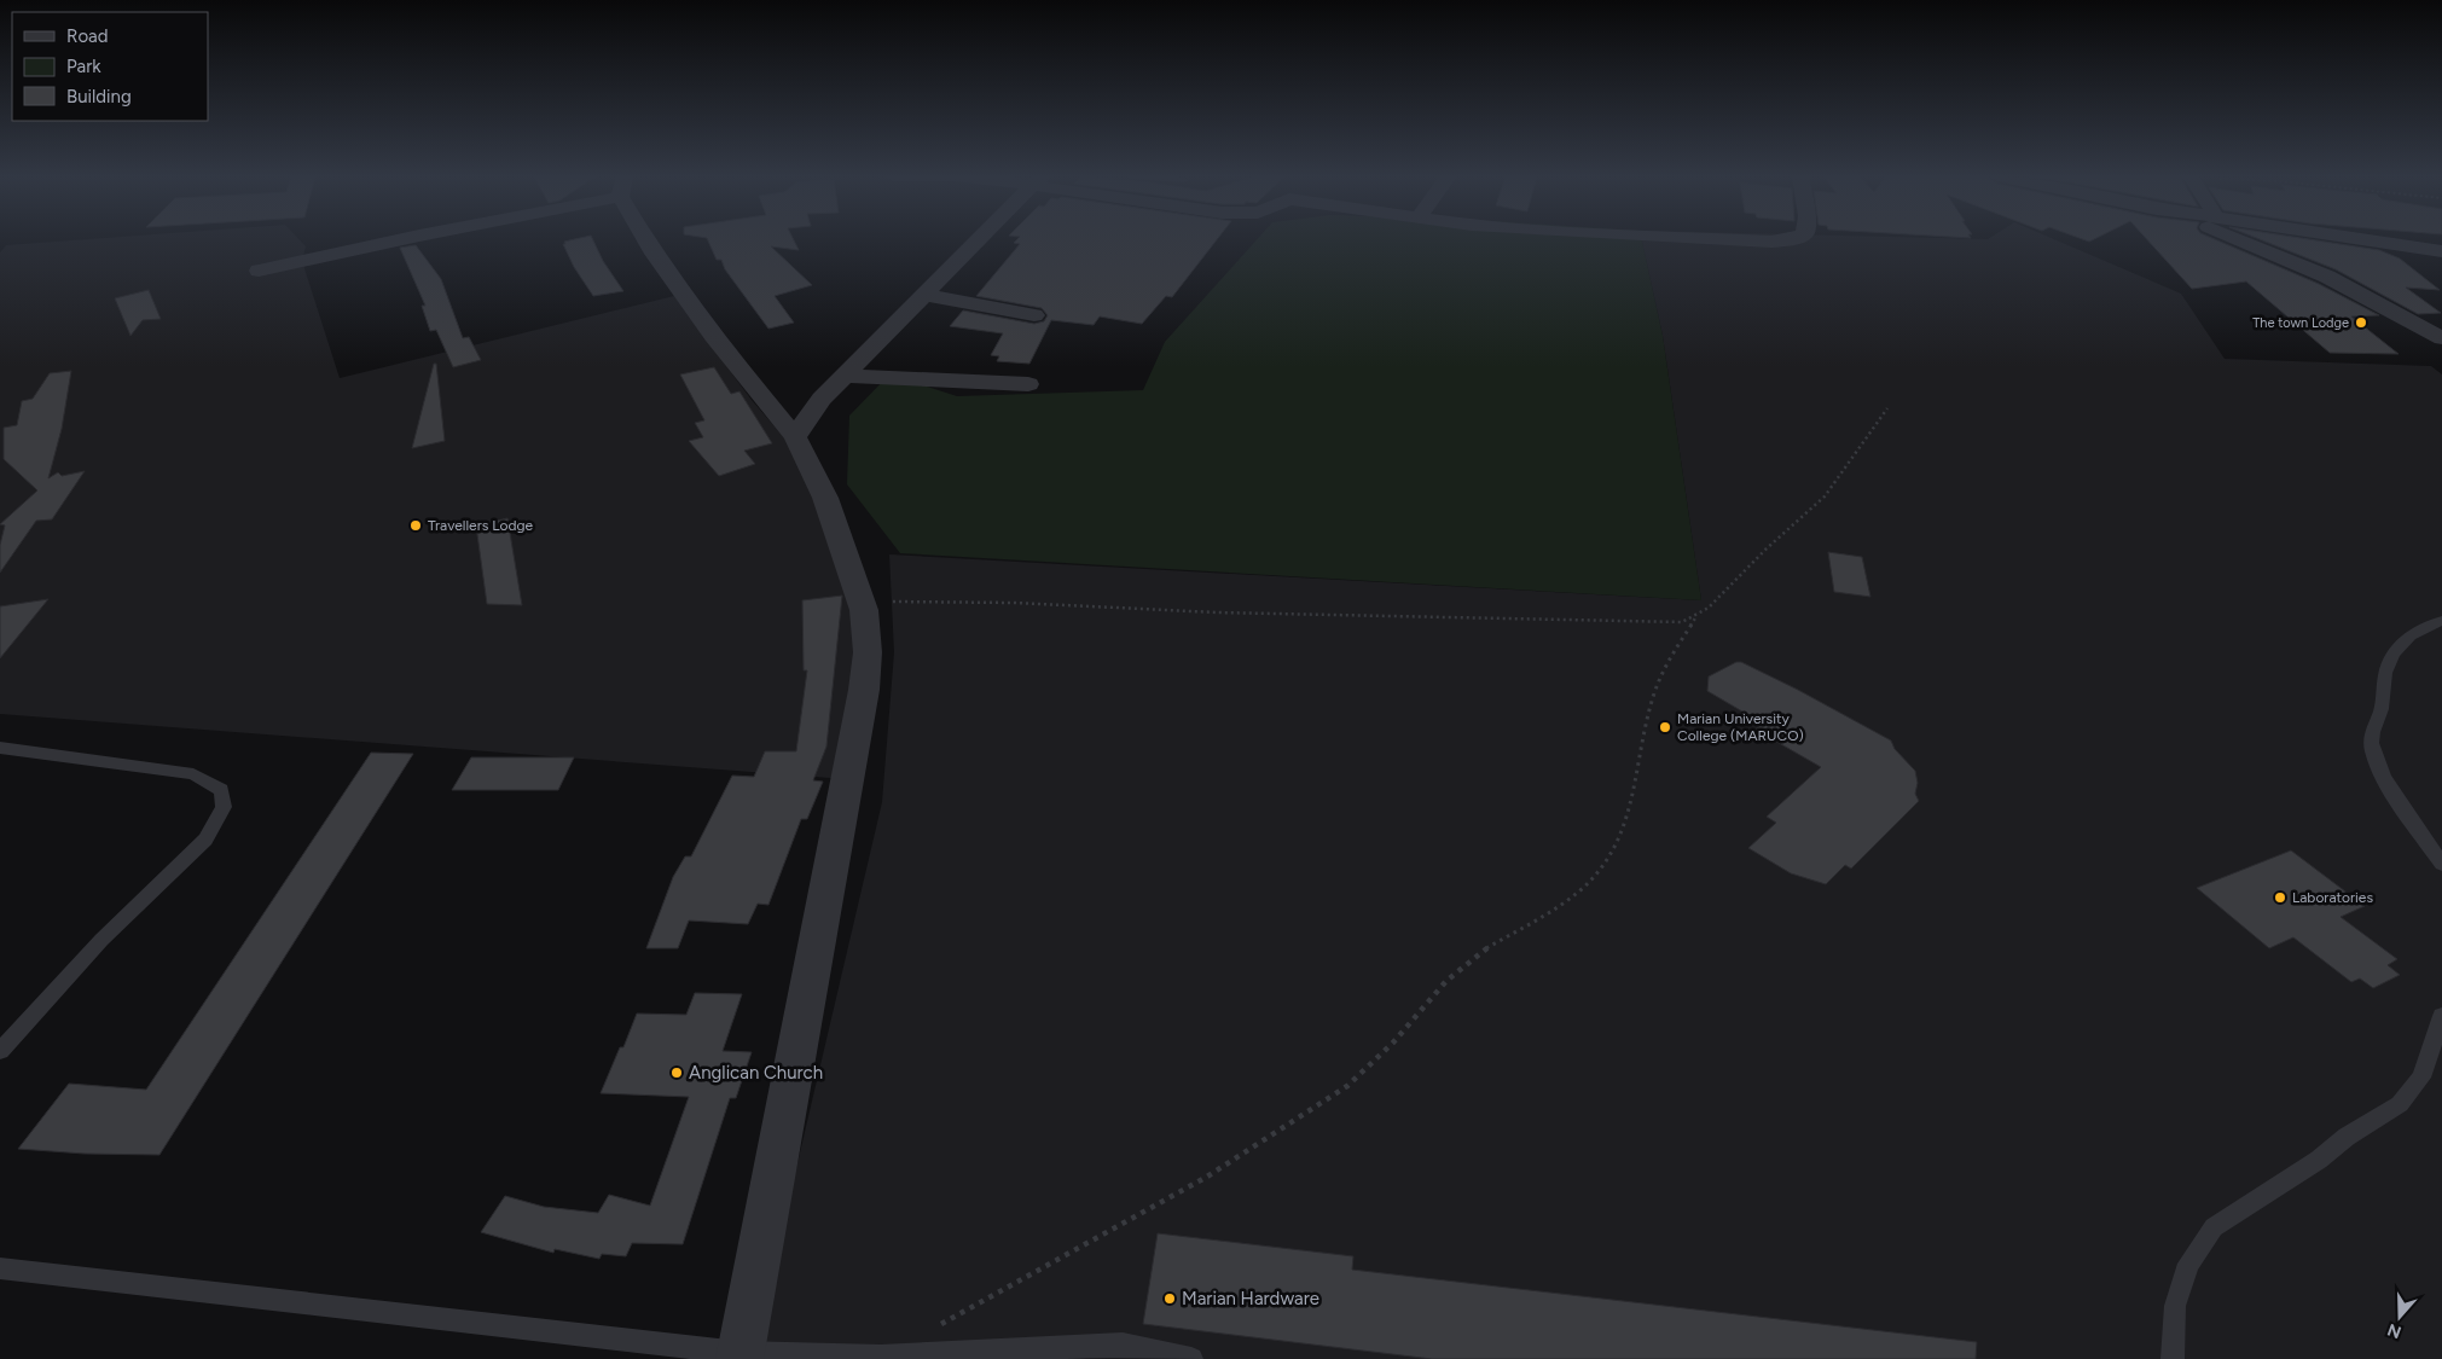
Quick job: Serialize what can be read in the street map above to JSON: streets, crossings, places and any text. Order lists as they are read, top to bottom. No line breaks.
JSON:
{"places":["The town Lodge","Travellers Lodge","Marian University College (MARUCO)","Laboratories","Anglican Church","Marian Hardware"],"legend":["Road","Park","Building"],"north":"bottom"}
